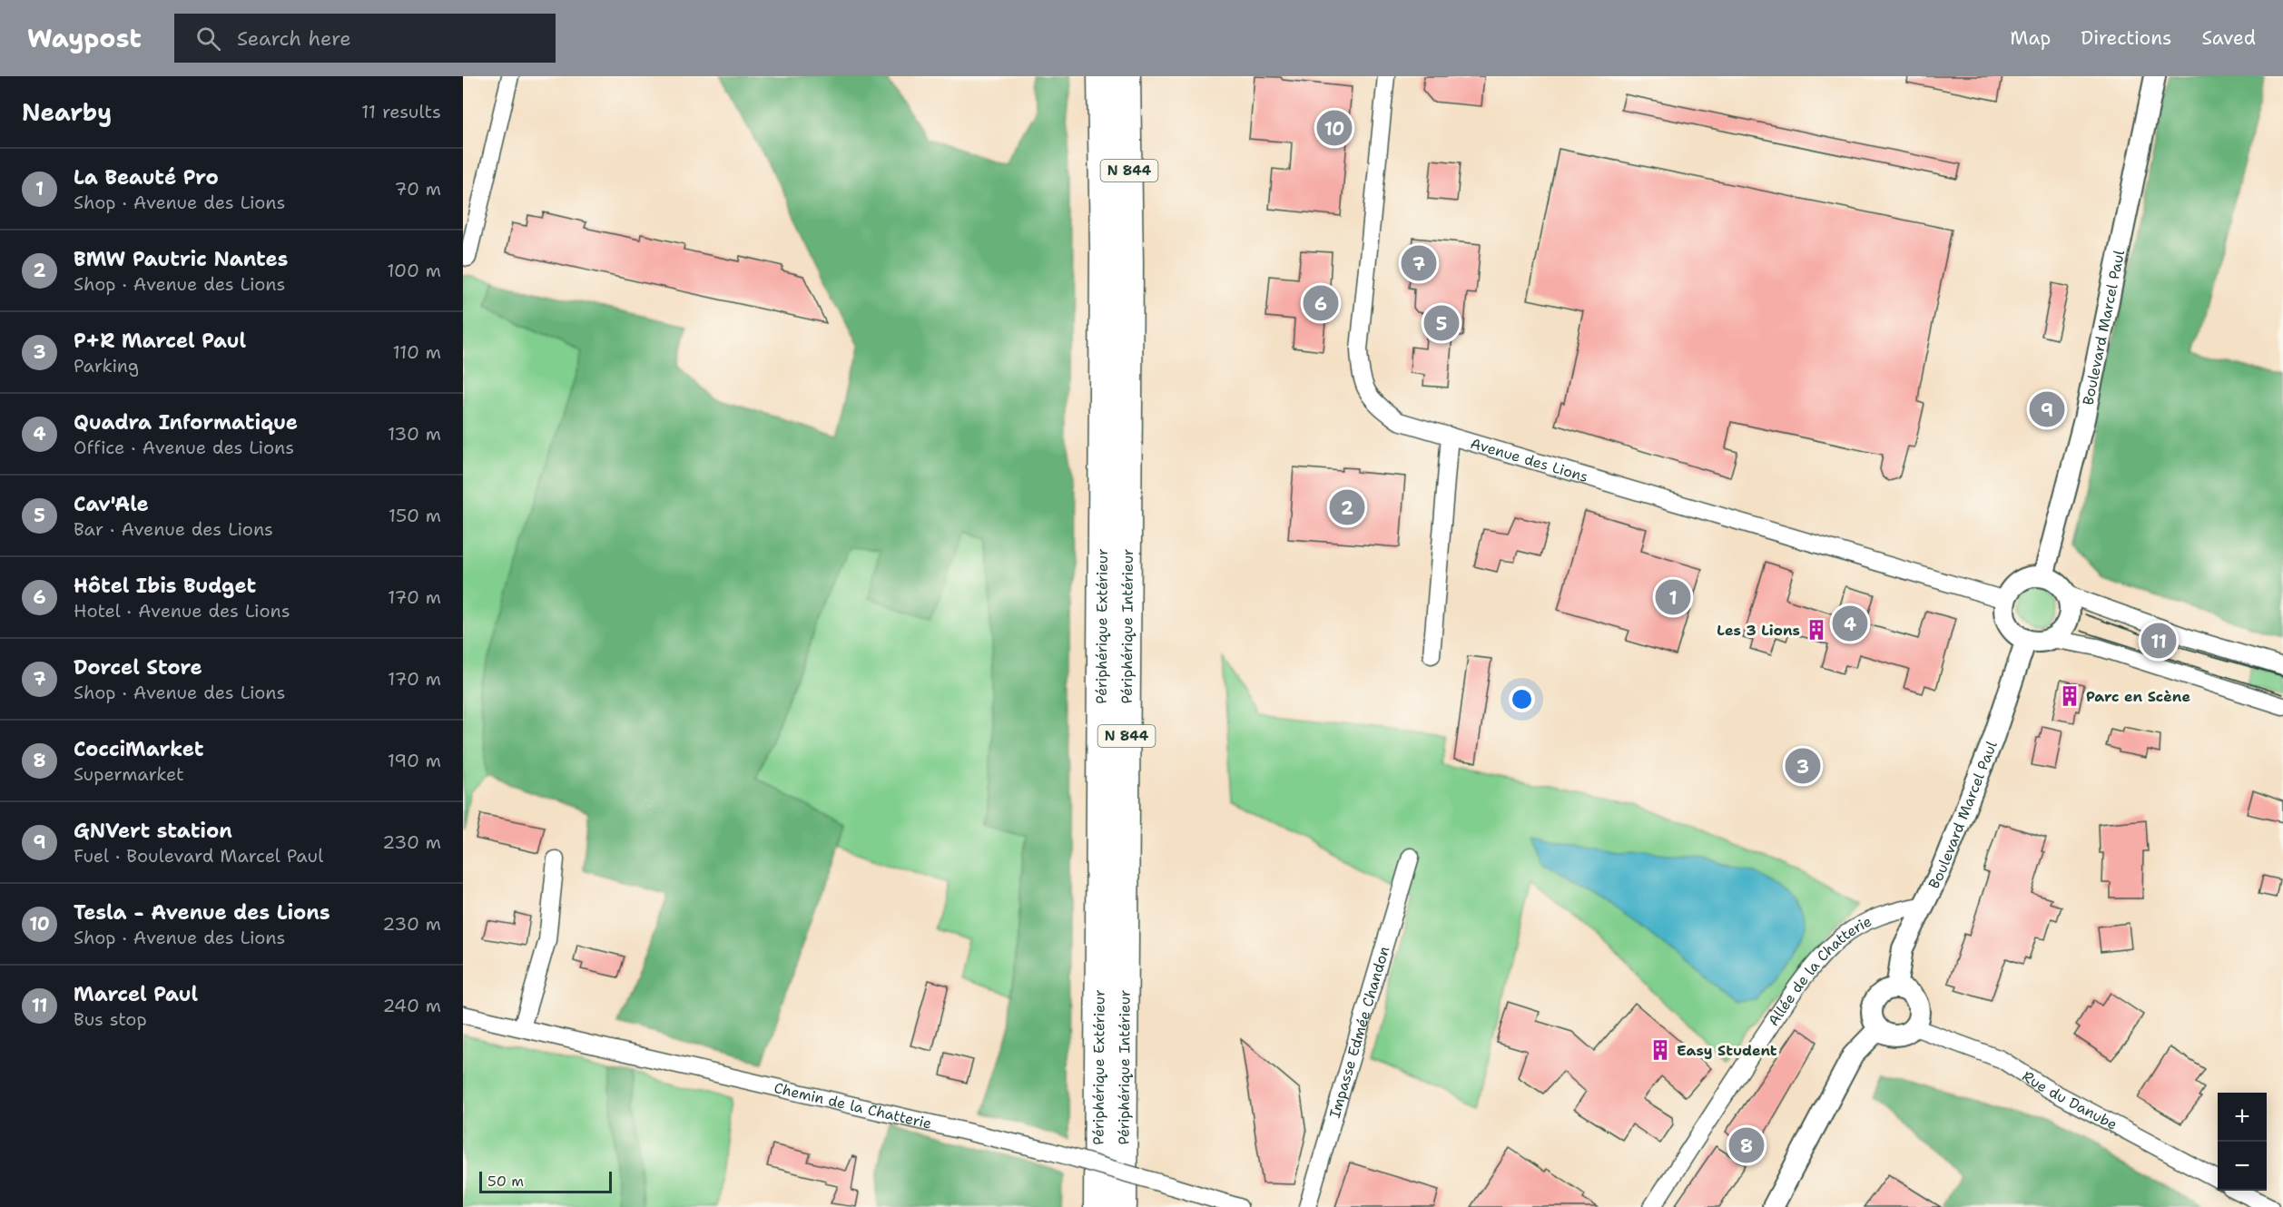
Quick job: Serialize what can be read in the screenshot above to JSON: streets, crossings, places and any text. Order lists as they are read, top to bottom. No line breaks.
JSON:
{"streets":{"highway":["N 844","Périphérique Extérieur","Périphérique Intérieur"],"street":["Boulevard Marcel Paul","Avenue des Lions","Allée de la Chatterie","Impasse Edmée Chandon","Rue du Danube","Chemin de la Chatterie"]},"crossings":[["Boulevard Marcel Paul","Avenue des Lions"],["Boulevard Marcel Paul","Allée de la Chatterie"],["Boulevard Marcel Paul","Rue du Danube"]],"places":{"building":["Les 3 Lions","Parc en Scène","Easy Student"]},"scale_bar":"50 m","page":{"header":"Waypost","search":"Search here","nav":["Map","Directions","Saved"],"heading":["Nearby","11 results"],"pins":["10","7","6","5","9","2","1","4","11","3","8"],"list":[{"mark":"1","name":"La Beauté Pro","note":"Shop · Avenue des Lions","value":"70 m"},{"mark":"2","name":"BMW Pautric Nantes","note":"Shop · Avenue des Lions","value":"100 m"},{"mark":"3","name":"P+R Marcel Paul","note":"Parking","value":"110 m"},{"mark":"4","name":"Quadra Informatique","note":"Office · Avenue des Lions","value":"130 m"},{"mark":"5","name":"Cav'Ale","note":"Bar · Avenue des Lions","value":"150 m"},{"mark":"6","name":"Hôtel Ibis Budget","note":"Hotel · Avenue des Lions","value":"170 m"},{"mark":"7","name":"Dorcel Store","note":"Shop · Avenue des Lions","value":"170 m"},{"mark":"8","name":"CocciMarket","note":"Supermarket","value":"190 m"},{"mark":"9","name":"GNVert station","note":"Fuel · Boulevard Marcel Paul","value":"230 m"},{"mark":"10","name":"Tesla - Avenue des Lions","note":"Shop · Avenue des Lions","value":"230 m"},{"mark":"11","name":"Marcel Paul","note":"Bus stop","value":"240 m"}],"map_buttons":["+","−"],"scale":"50 m"}}
